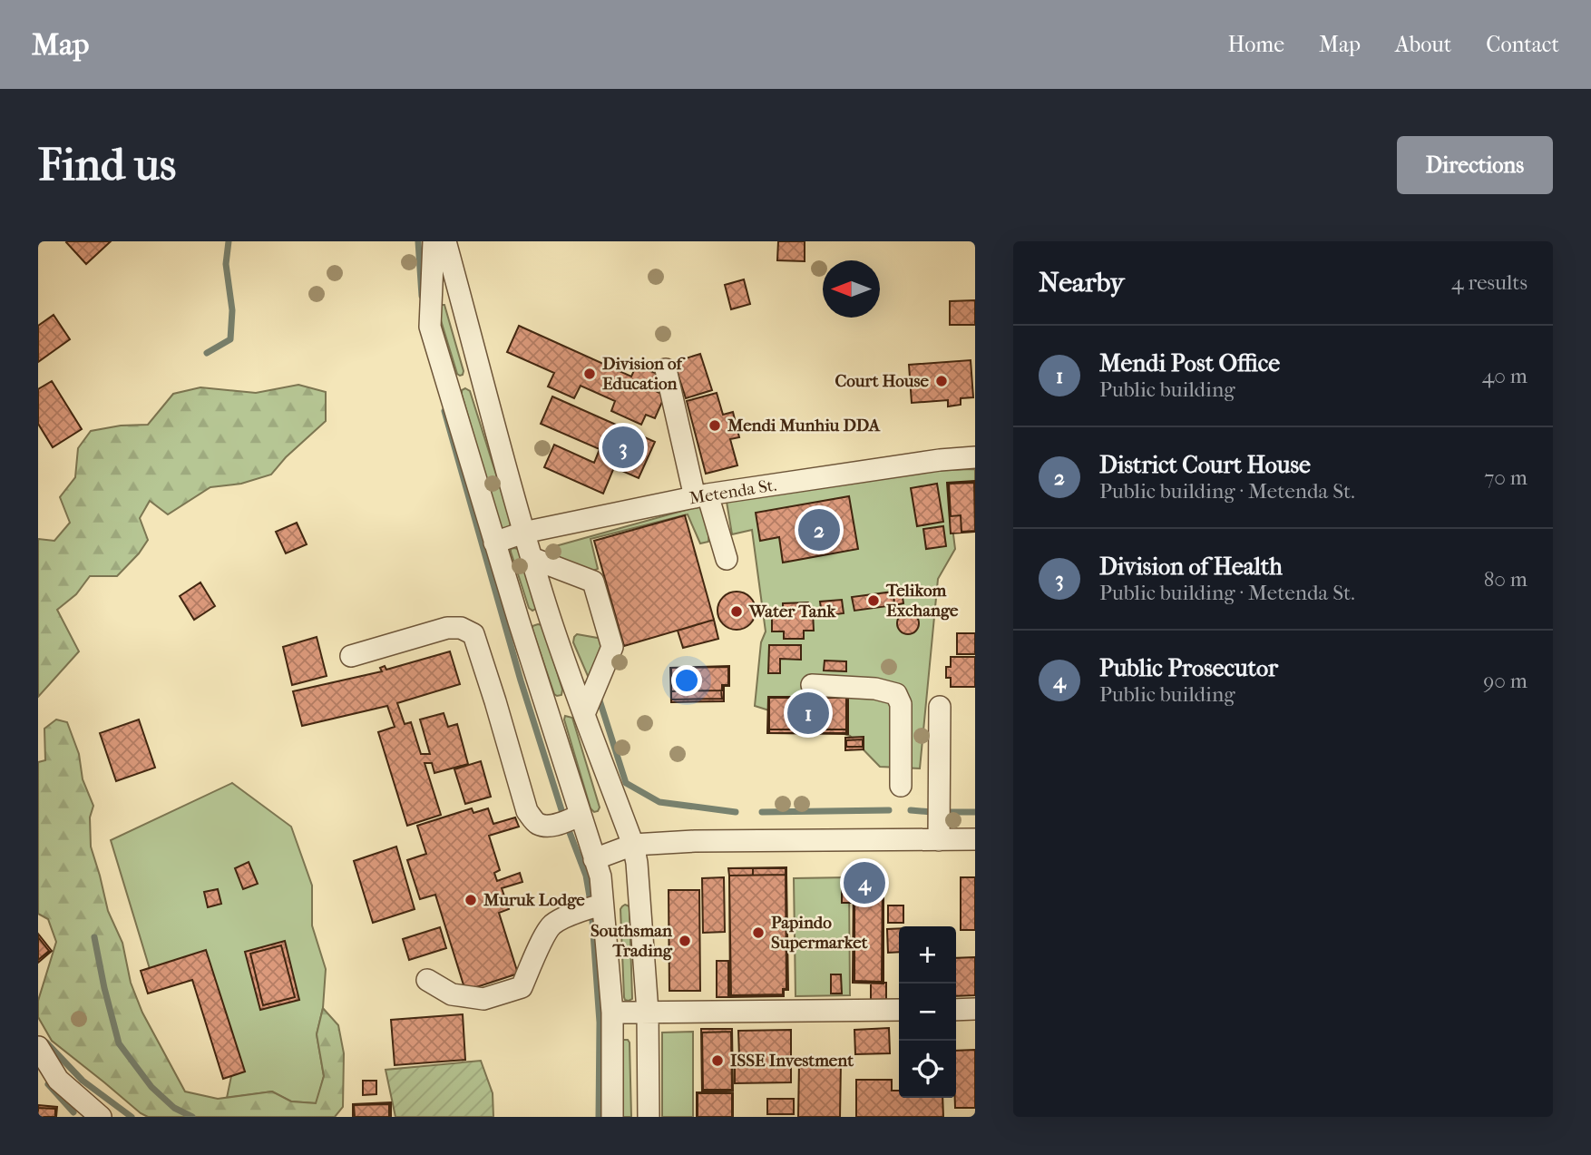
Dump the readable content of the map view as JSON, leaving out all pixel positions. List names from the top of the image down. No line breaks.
{"streets":{"street":["Metenda St."]},"places":["Division of Education","Court House","Mendi Munhiu DDA","Telikom Exchange","Water Tank","Muruk Lodge","Papindo Supermarket","Southsman Trading","ISSE Investment"],"north":"left","page":{"header":"Map","nav":["Home","Map","About","Contact"],"buttons":"Directions","title":"Find us","heading":["Nearby","4 results"],"list":[{"mark":"1","name":"Mendi Post Office","note":"Public building","value":"40 m"},{"mark":"2","name":"District Court House","note":"Public building · Metenda St.","value":"70 m"},{"mark":"3","name":"Division of Health","note":"Public building · Metenda St.","value":"80 m"},{"mark":"4","name":"Public Prosecutor","note":"Public building","value":"90 m"}],"pins":["3","2","1","4"],"map_buttons":["+","−"]}}
